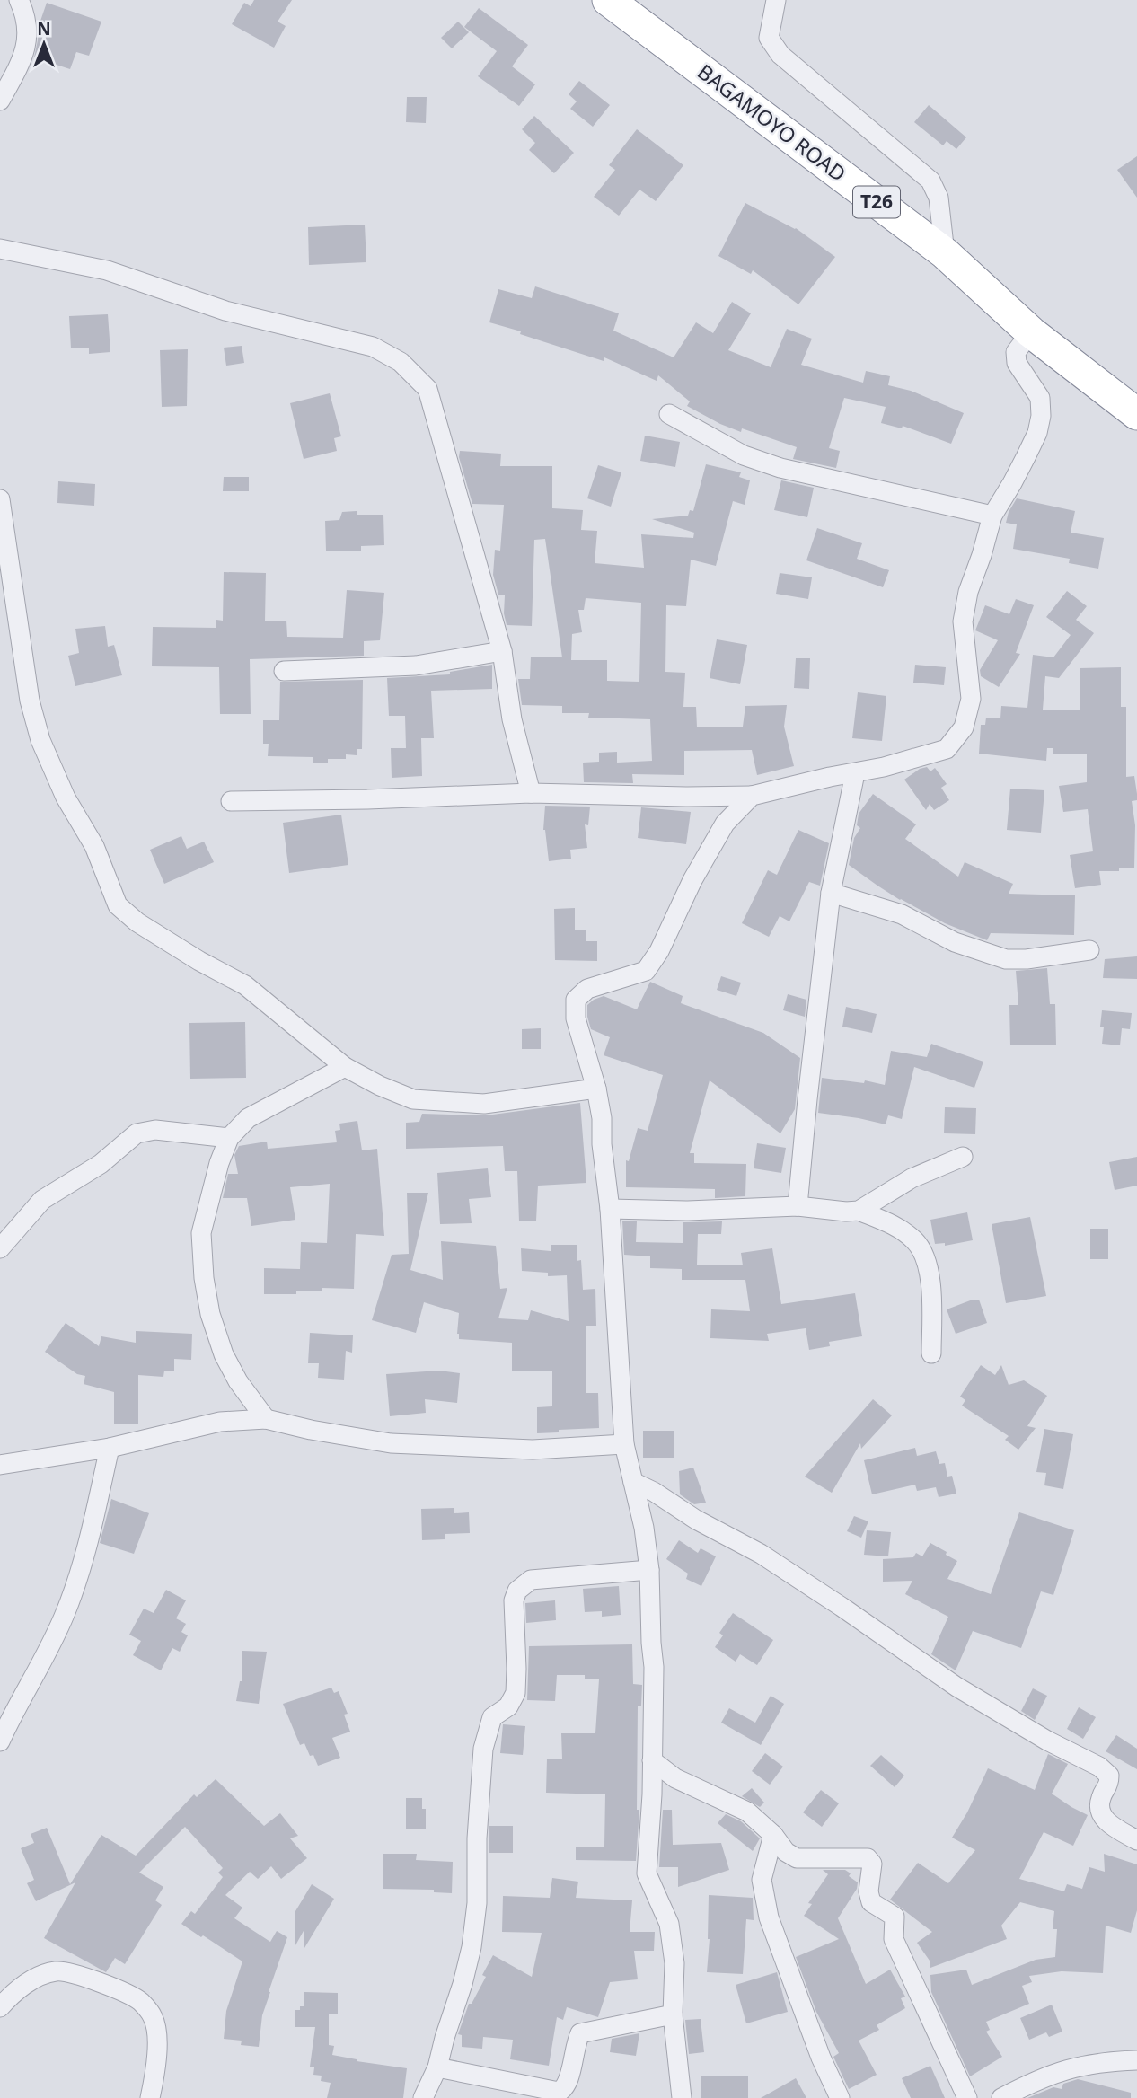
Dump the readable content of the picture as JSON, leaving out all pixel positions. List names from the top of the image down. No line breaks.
{"streets":{"highway":["BAGAMOYO ROAD","T26"]},"north":"top"}
